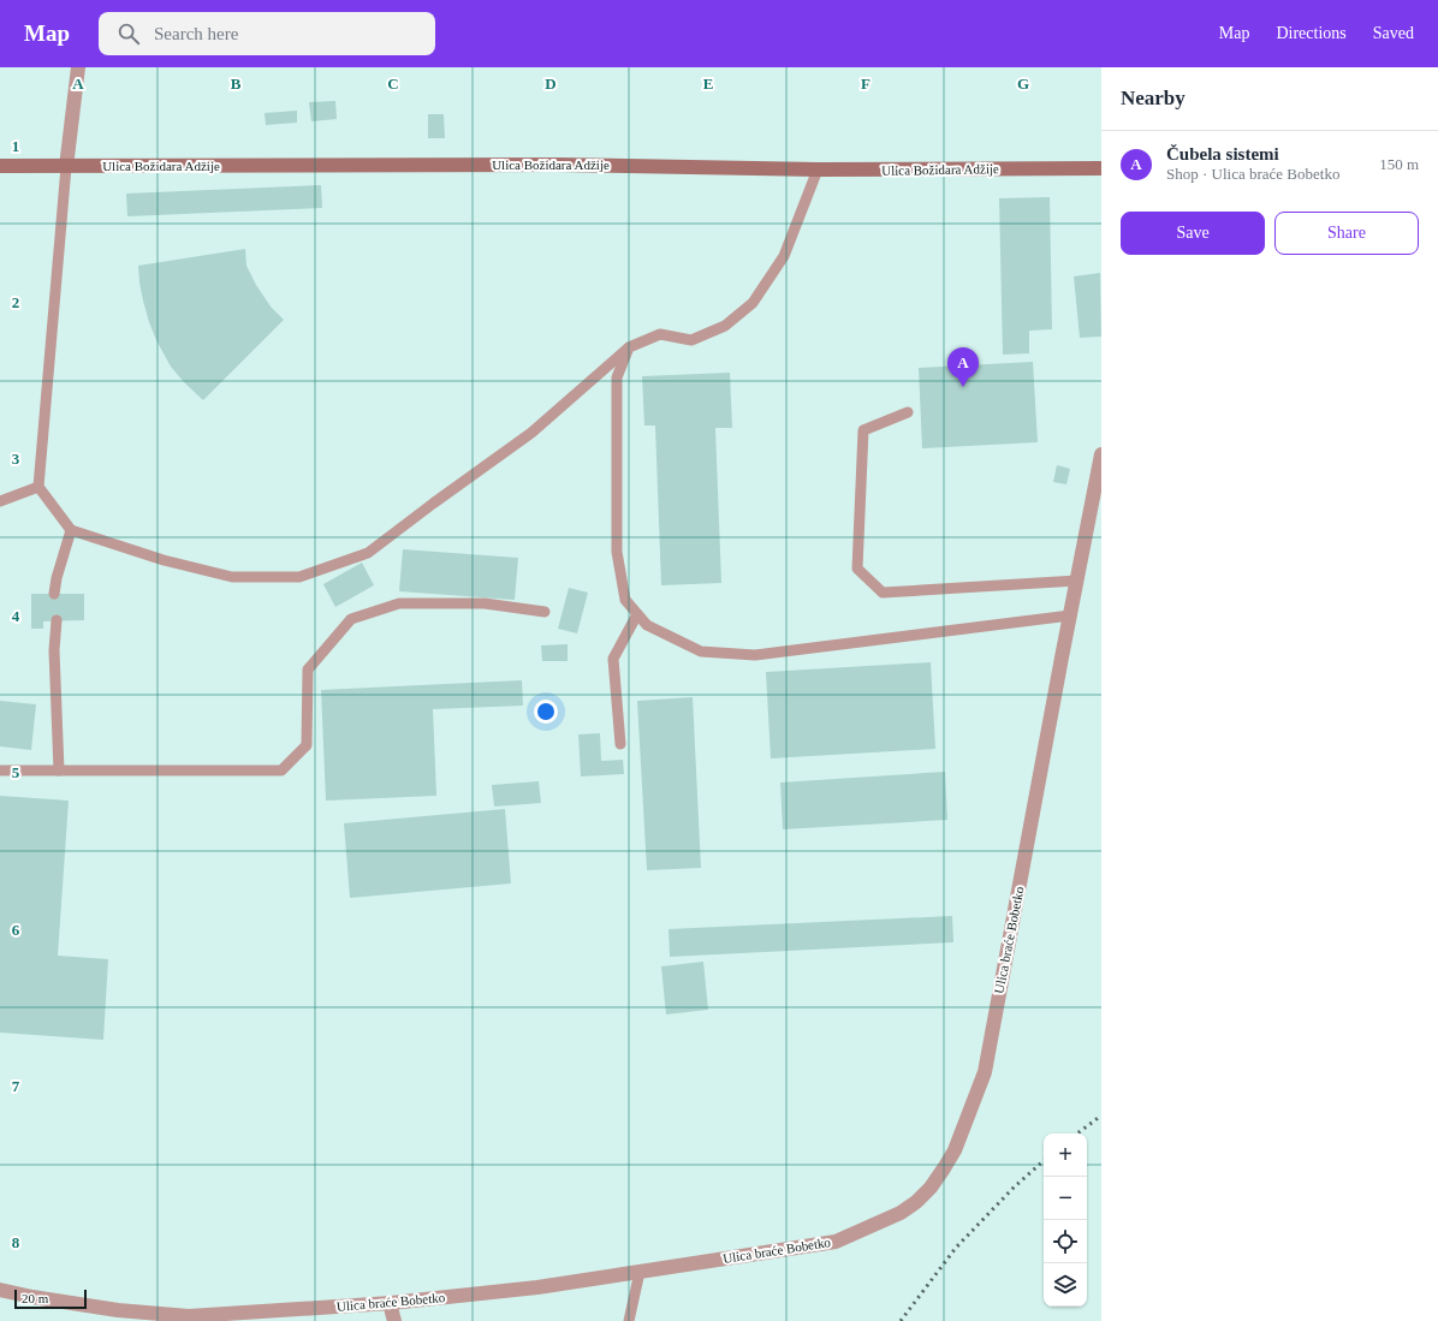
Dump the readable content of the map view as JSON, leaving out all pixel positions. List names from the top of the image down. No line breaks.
{"streets":{"main road":["Ulica Božidara Adžije"],"street":["Ulica braće Bobetko"]},"scale_bar":"20 m","page":{"header":"Map","search":"Search here","nav":["Map","Directions","Saved"],"heading":"Nearby","list":[{"mark":"A","name":"Čubela sistemi","note":"Shop · Ulica braće Bobetko","value":"150 m"}],"buttons":["Save","Share"],"pins":"A","map_buttons":["+","−"],"scale":"20 m"},"grid":{"columns":["A","B","C","D","E","F","G"],"rows":["1","2","3","4","5","6","7","8"]}}
